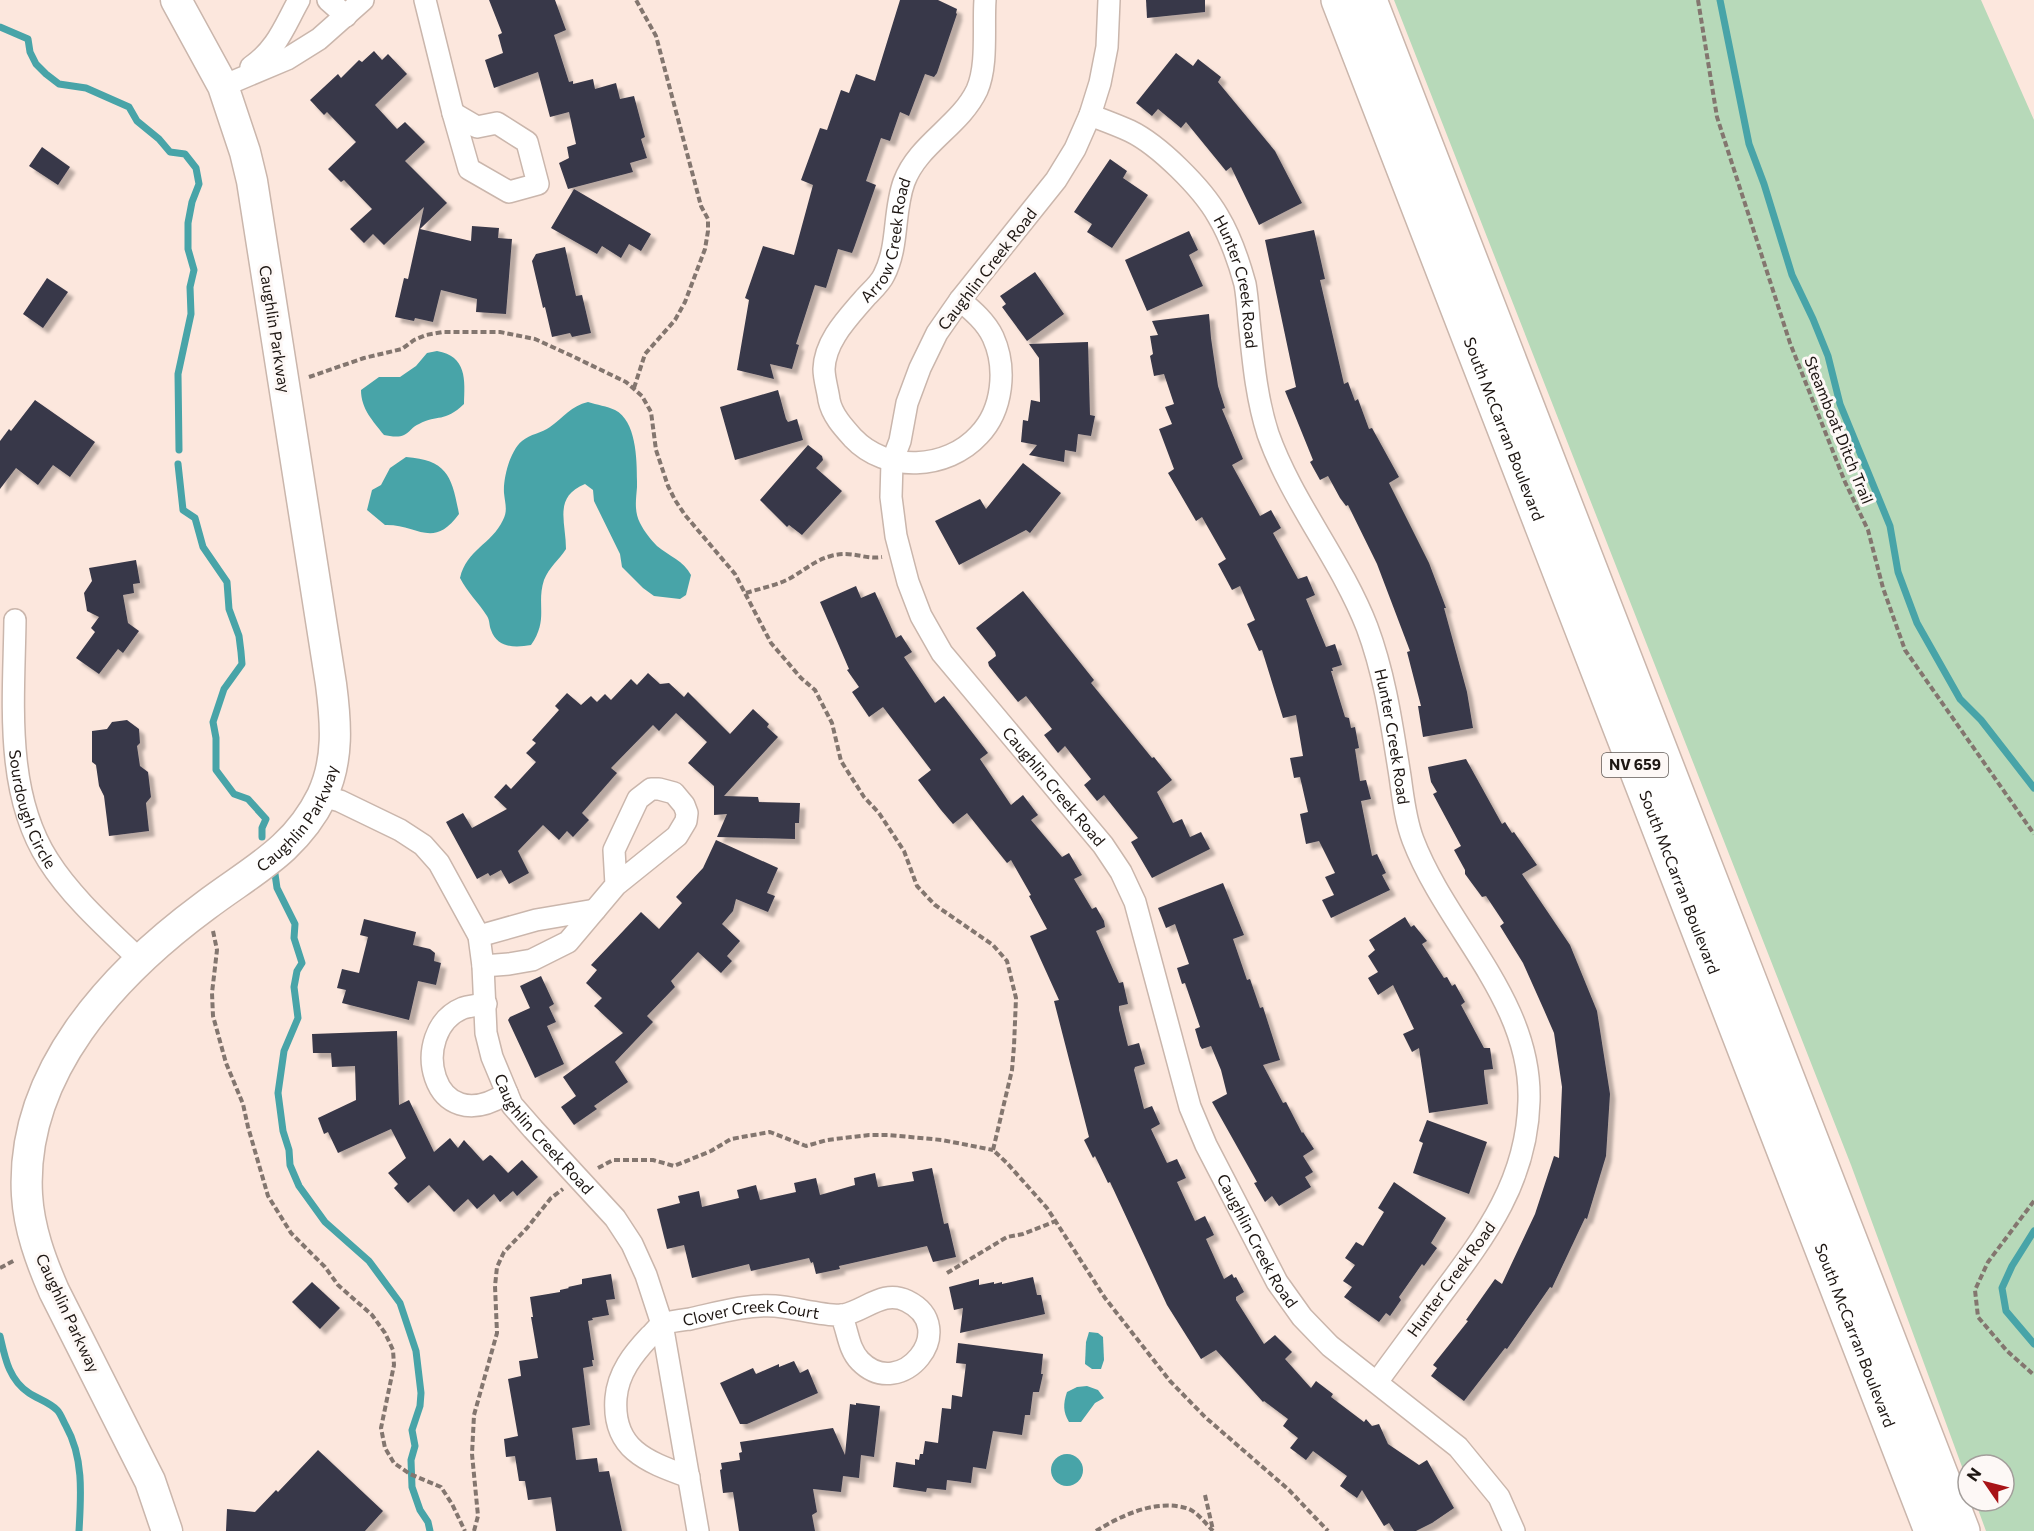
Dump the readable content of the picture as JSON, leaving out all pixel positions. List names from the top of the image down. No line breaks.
{"streets":{"main road":["South McCarran Boulevard","NV 659"],"street":["Arrow Creek Road","Caughlin Creek Road","Hunter Creek Road","Caughlin Parkway","Sourdough Circle","Clover Creek Court"],"path":["Steamboat Ditch Trail"]},"crossings":[["Arrow Creek Road","Caughlin Creek Road"],["Caughlin Creek Road","Hunter Creek Road"],["Caughlin Creek Road","Caughlin Parkway"],["Caughlin Creek Road","Clover Creek Court"],["Caughlin Parkway","Sourdough Circle"]],"north":"top left"}
